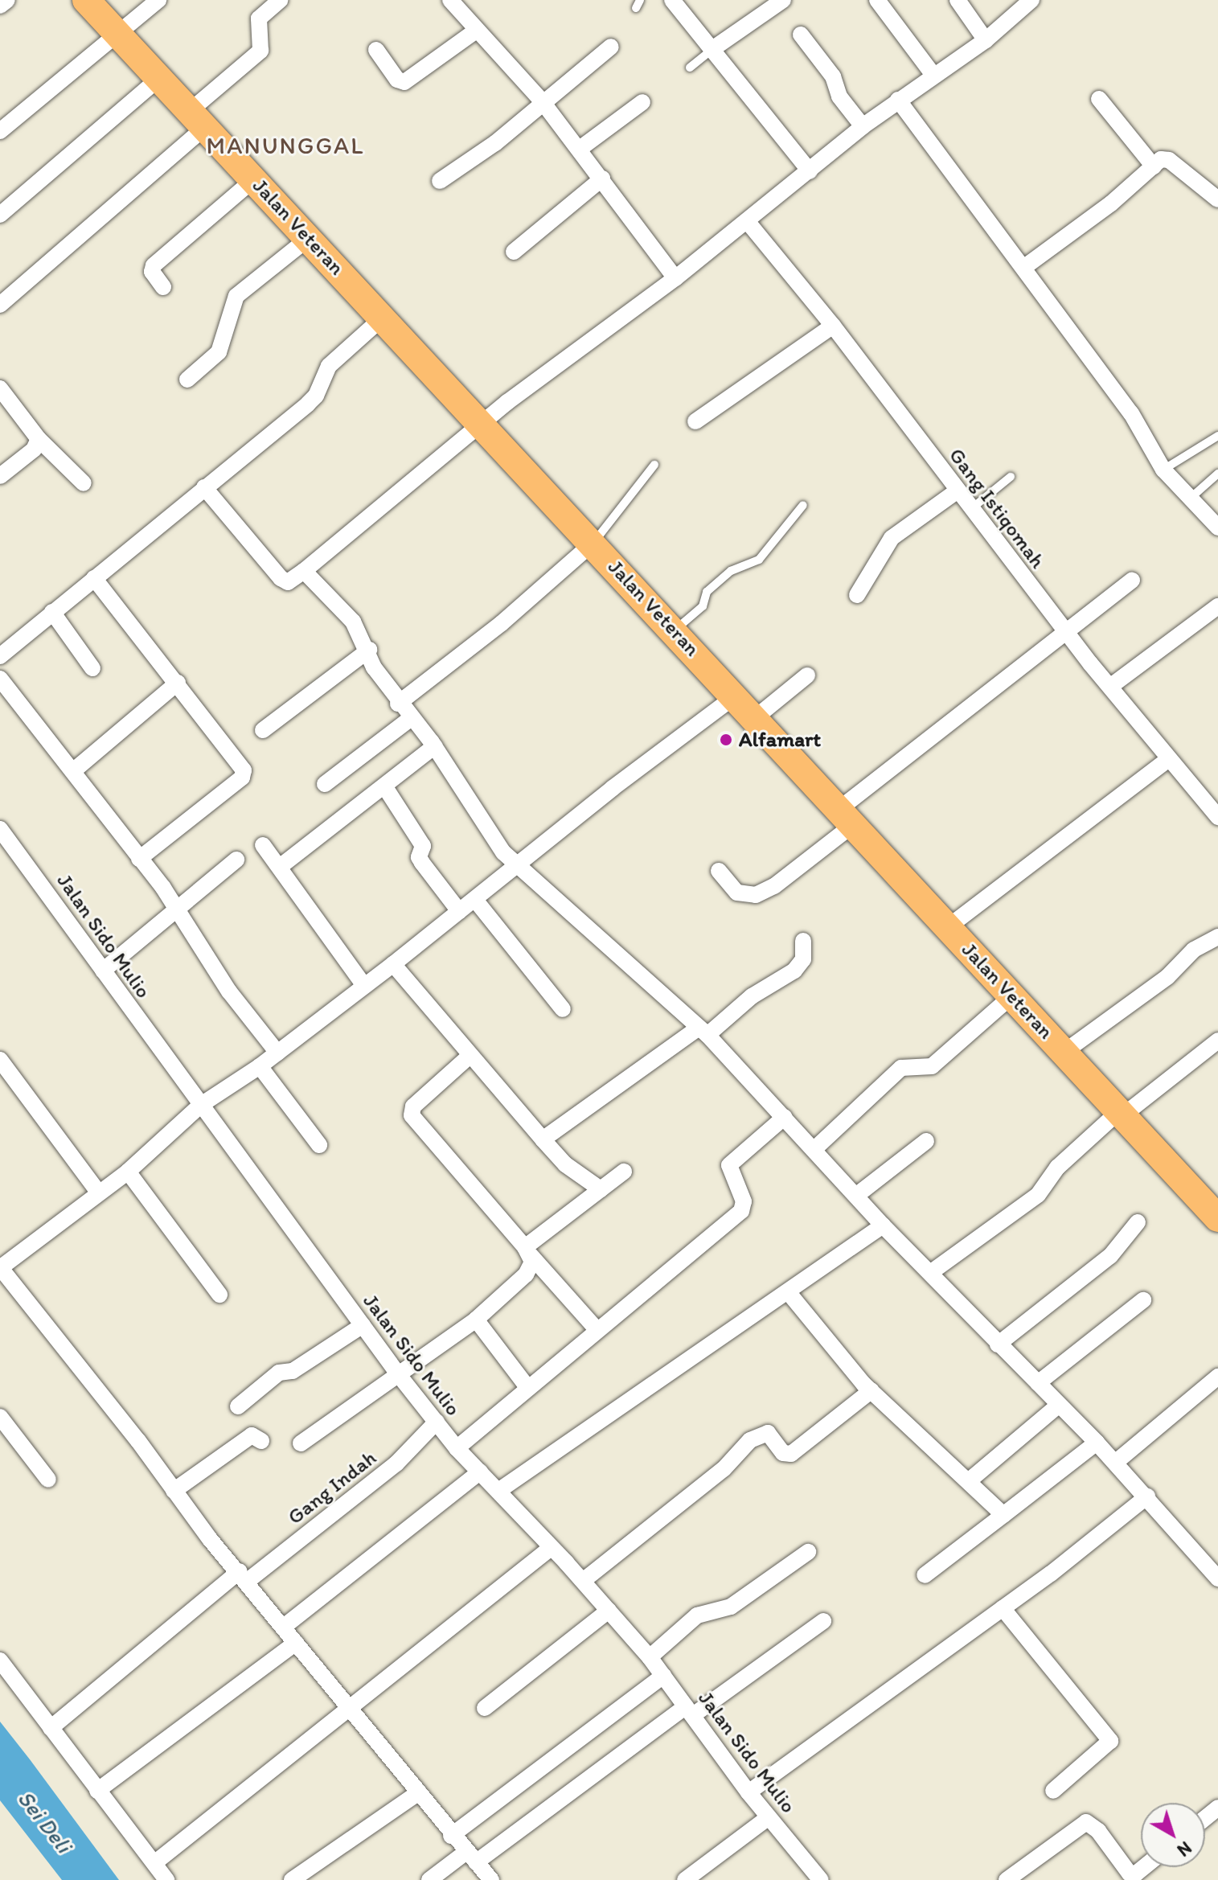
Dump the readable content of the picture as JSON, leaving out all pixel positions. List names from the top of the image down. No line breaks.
{"streets":{"main road":["Jalan Veteran"],"street":["Gang Istiqomah","Jalan Sido Mulio","Gang Indah"]},"crossings":[["Jalan Sido Mulio","Gang Indah"]],"districts":["MANUNGGAL"],"water":["Sei Deli"],"places":["Alfamart"],"north":"bottom right"}
